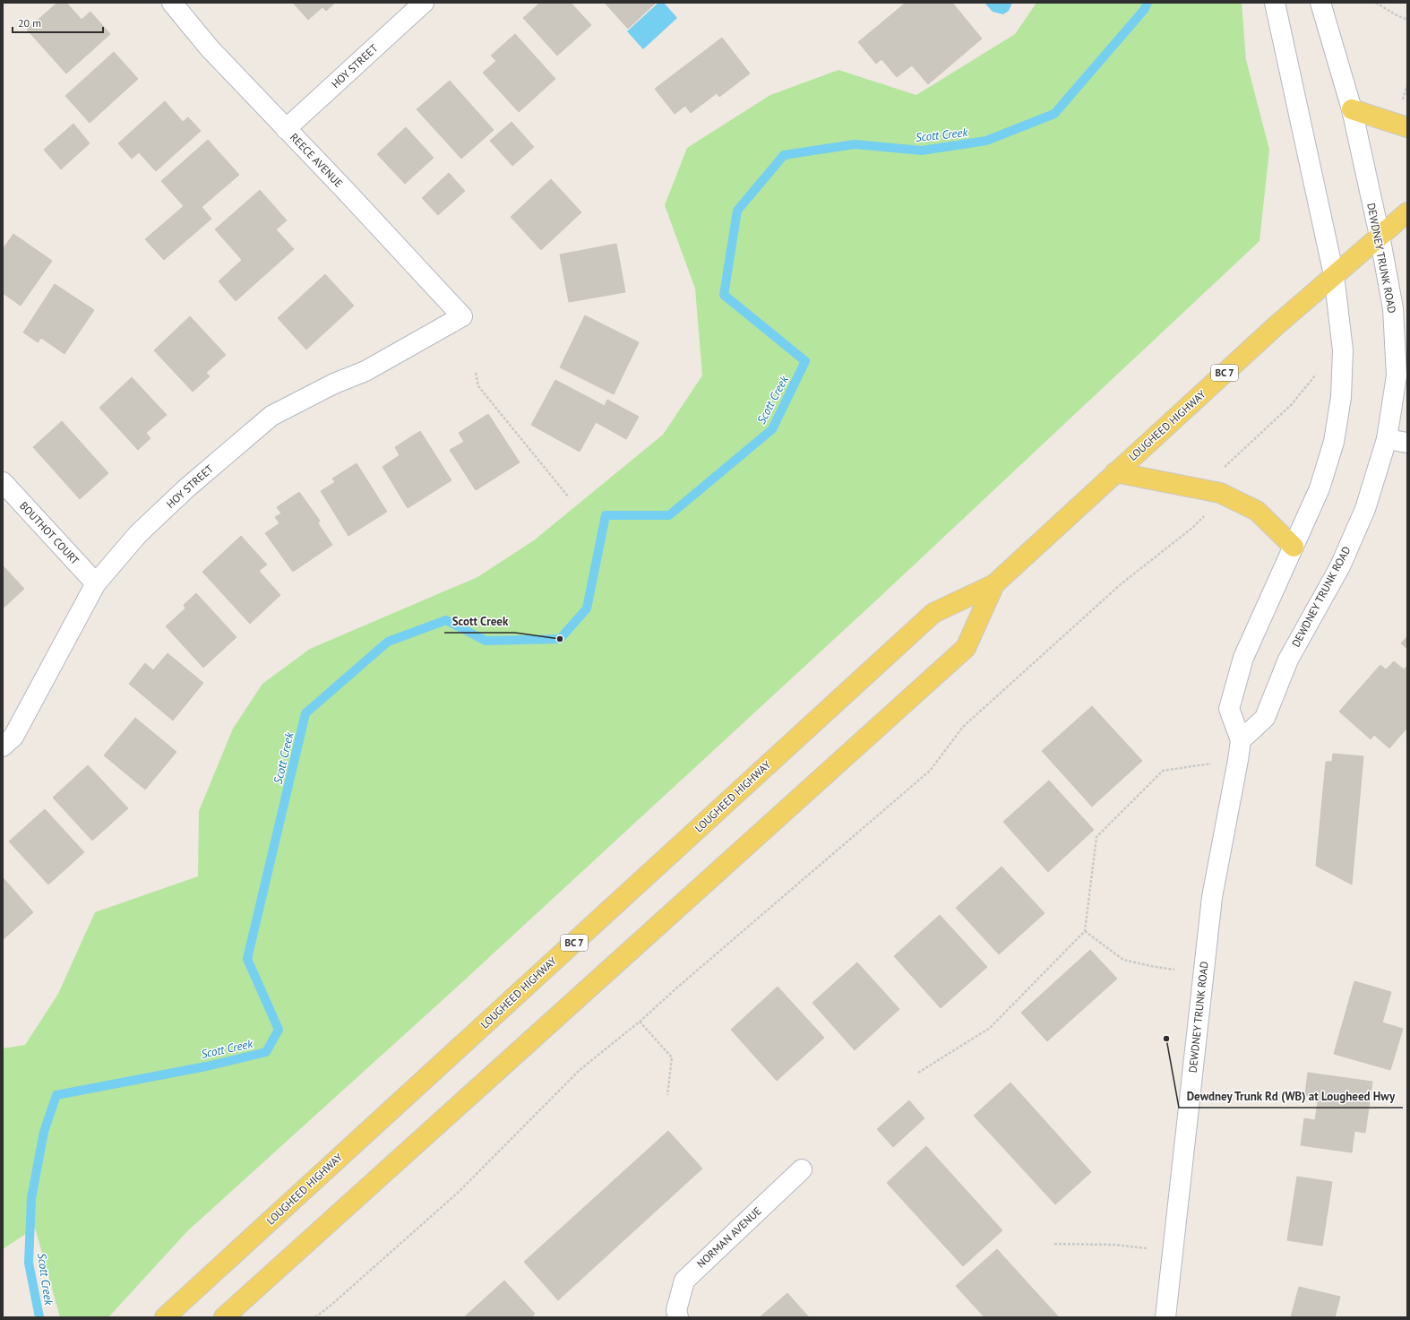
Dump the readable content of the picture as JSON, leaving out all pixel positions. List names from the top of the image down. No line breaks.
{"streets":{"main road":["HOY STREET","REECE AVENUE","DEWDNEY TRUNK ROAD","BC 7","LOUGHEED HIGHWAY","BOUTHOT COURT","NORMAN AVENUE"]},"crossings":[["HOY STREET","REECE AVENUE"],["HOY STREET","BOUTHOT COURT"],["DEWDNEY TRUNK ROAD","LOUGHEED HIGHWAY"]],"water":["Scott Creek"],"places":["Scott Creek","Dewdney Trunk Rd (WB) at Lougheed Hwy"],"scale_bar":"20 m"}
